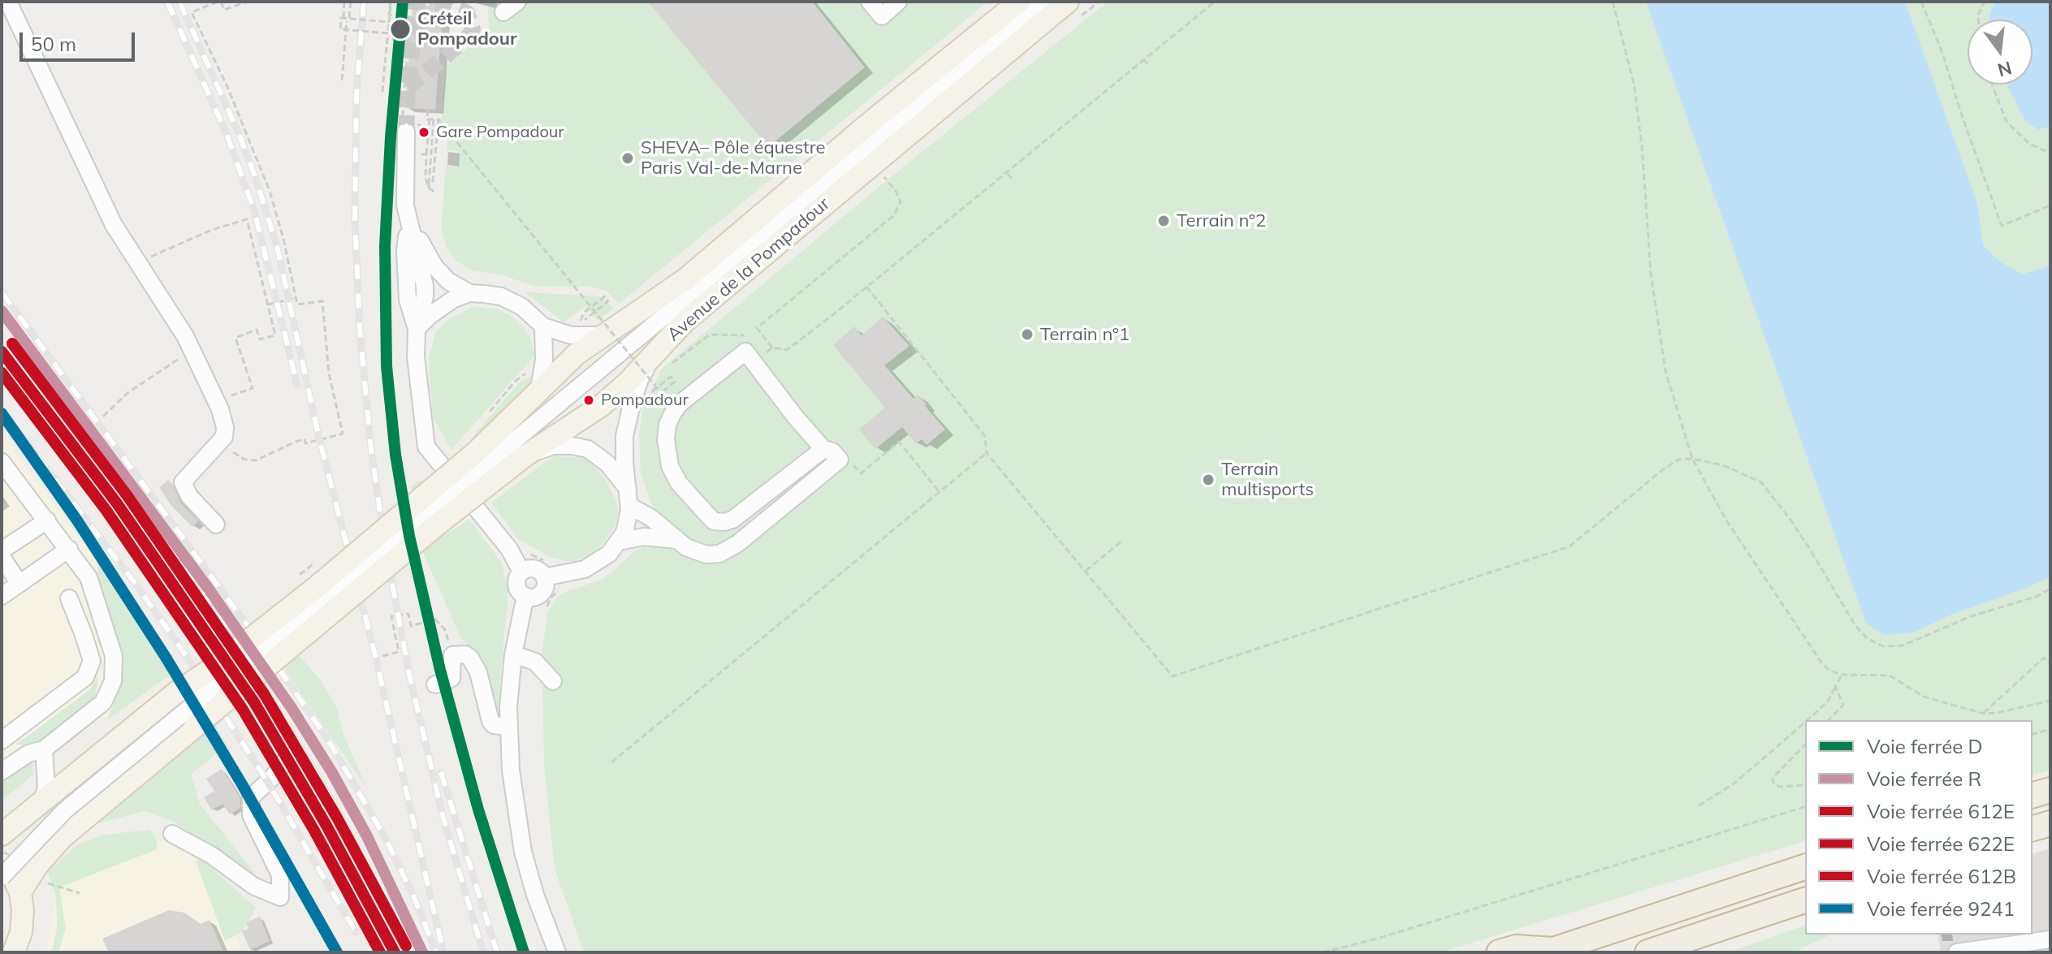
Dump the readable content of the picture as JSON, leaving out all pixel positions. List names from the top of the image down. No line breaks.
{"streets":{"main road":["Avenue de la Pompadour"]},"places":["Créteil Pompadour","Gare Pompadour","SHEVA– Pôle équestre Paris Val-de-Marne","Terrain n°2","Terrain n°1","Pompadour","Terrain multisports"],"lines":["rail line D","rail line R","rail line 612B","rail line 612E","rail line 622E","rail line 9241"],"legend":["Voie ferrée D","Voie ferrée R","Voie ferrée 612E","Voie ferrée 622E","Voie ferrée 612B","Voie ferrée 9241"],"scale_bar":"50 m","north":"bottom"}
